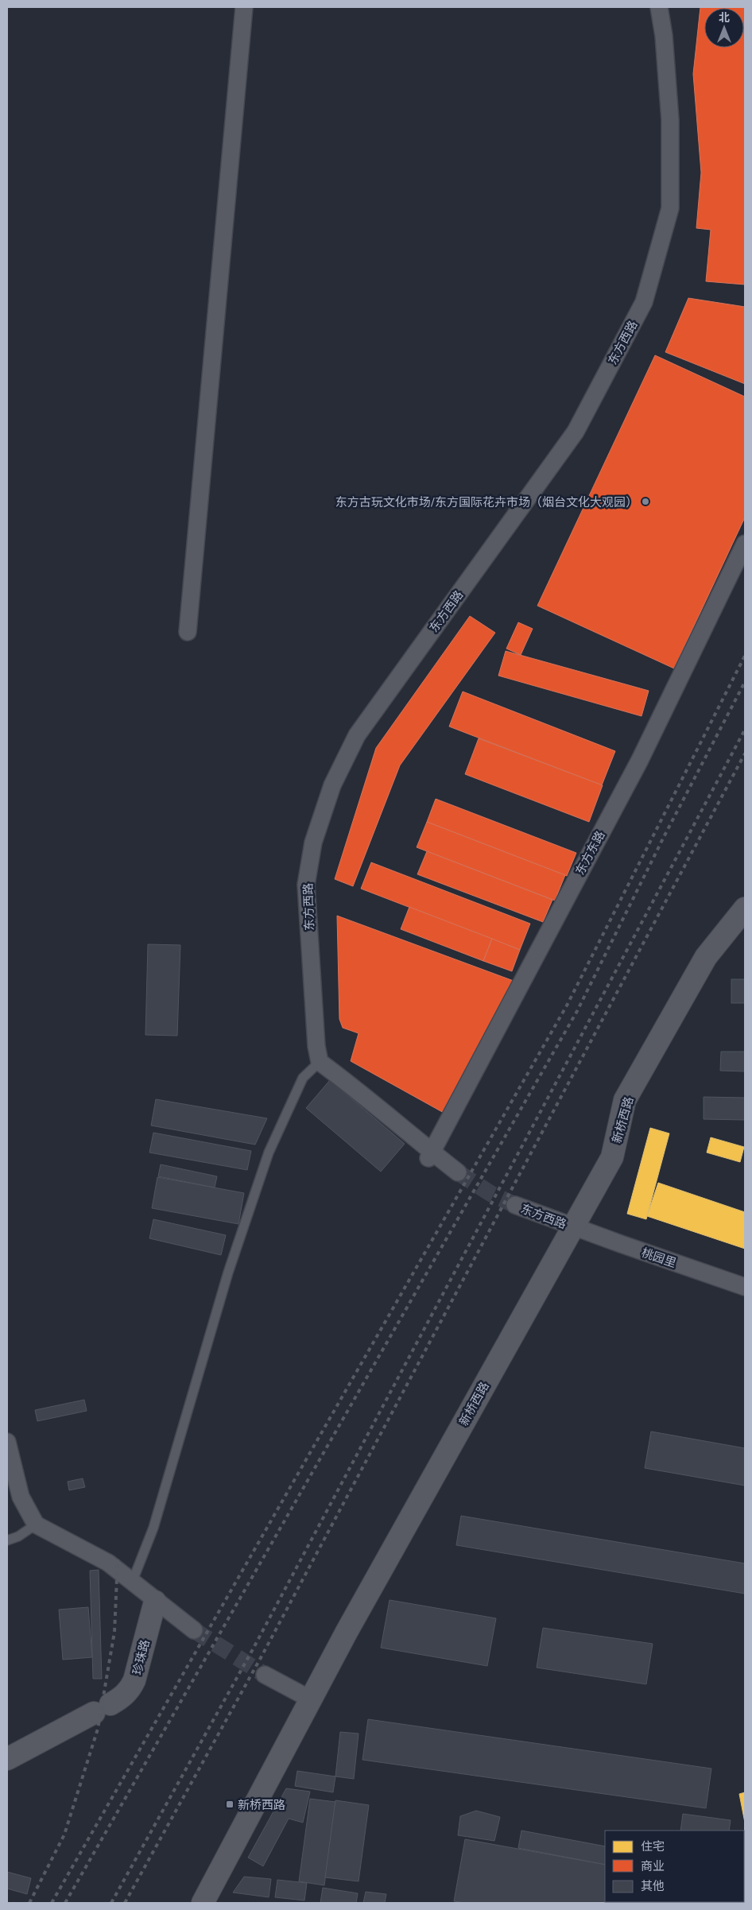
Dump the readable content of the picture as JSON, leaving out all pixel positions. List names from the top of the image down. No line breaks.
{"streets":{"street":["东方西路","东方东路","新桥西路","桃园里","珍珠路"]},"crossings":[["东方西路","新桥西路"],["东方西路","桃园里"],["新桥西路","桃园里"]],"places":{"other":["东方古玩文化市场/东方国际花卉市场（烟台文化大观园）"],"transit":["新桥西路"]},"legend":["住宅","商业","其他"],"north":"top"}
